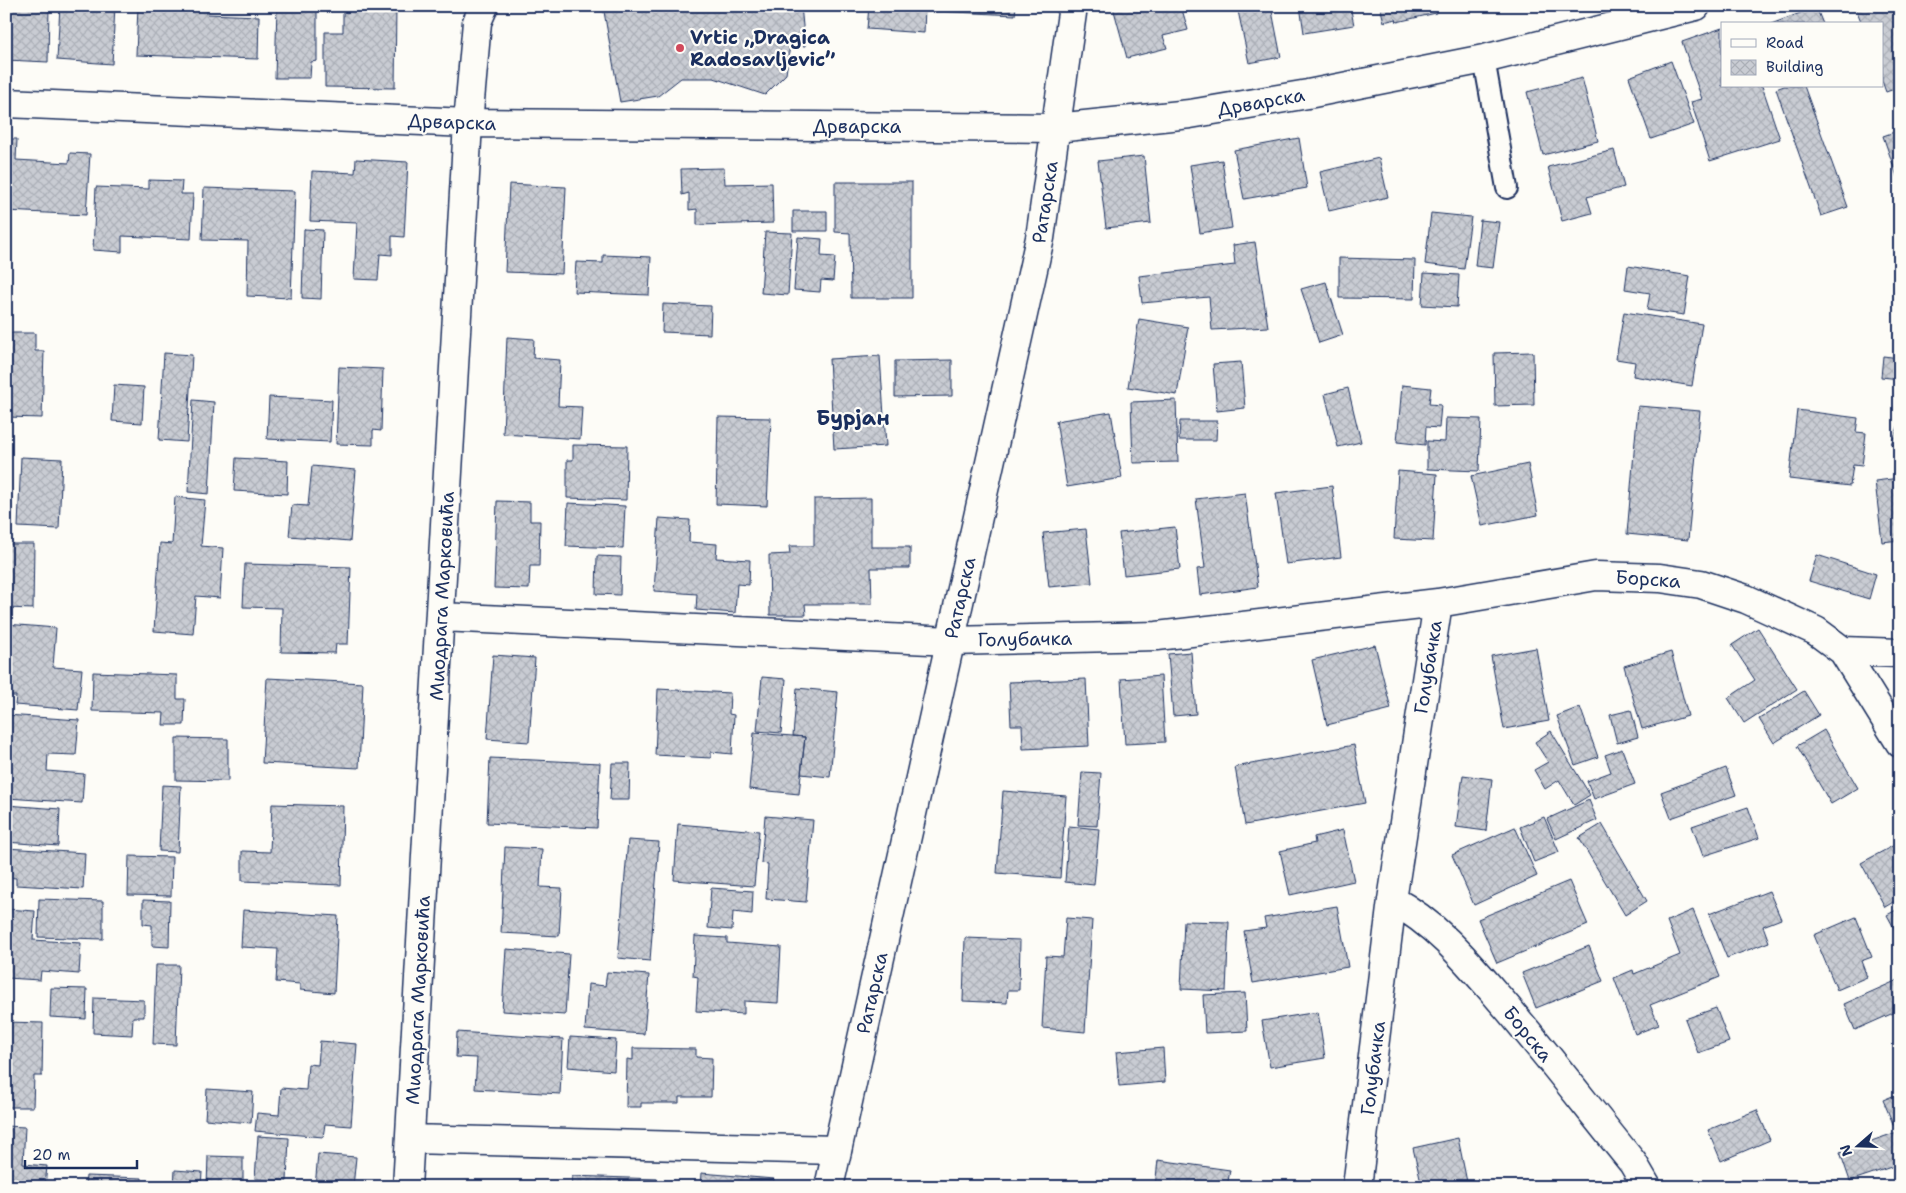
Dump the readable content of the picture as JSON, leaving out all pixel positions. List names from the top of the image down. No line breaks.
{"streets":{"street":["Дрварска","Ратарска","Борска","Миодрага Марковића","Голубачка"]},"crossings":[["Дрварска","Ратарска"],["Дрварска","Миодрага Марковића"],["Ратарска","Голубачка"],["Борска","Голубачка"],["Миодрага Марковића","Голубачка"]],"districts":["Бурјан"],"places":["Vrtic „Dragica Radosavljevic”"],"legend":["Road","Building"],"scale_bar":"20 m","north":"left"}
